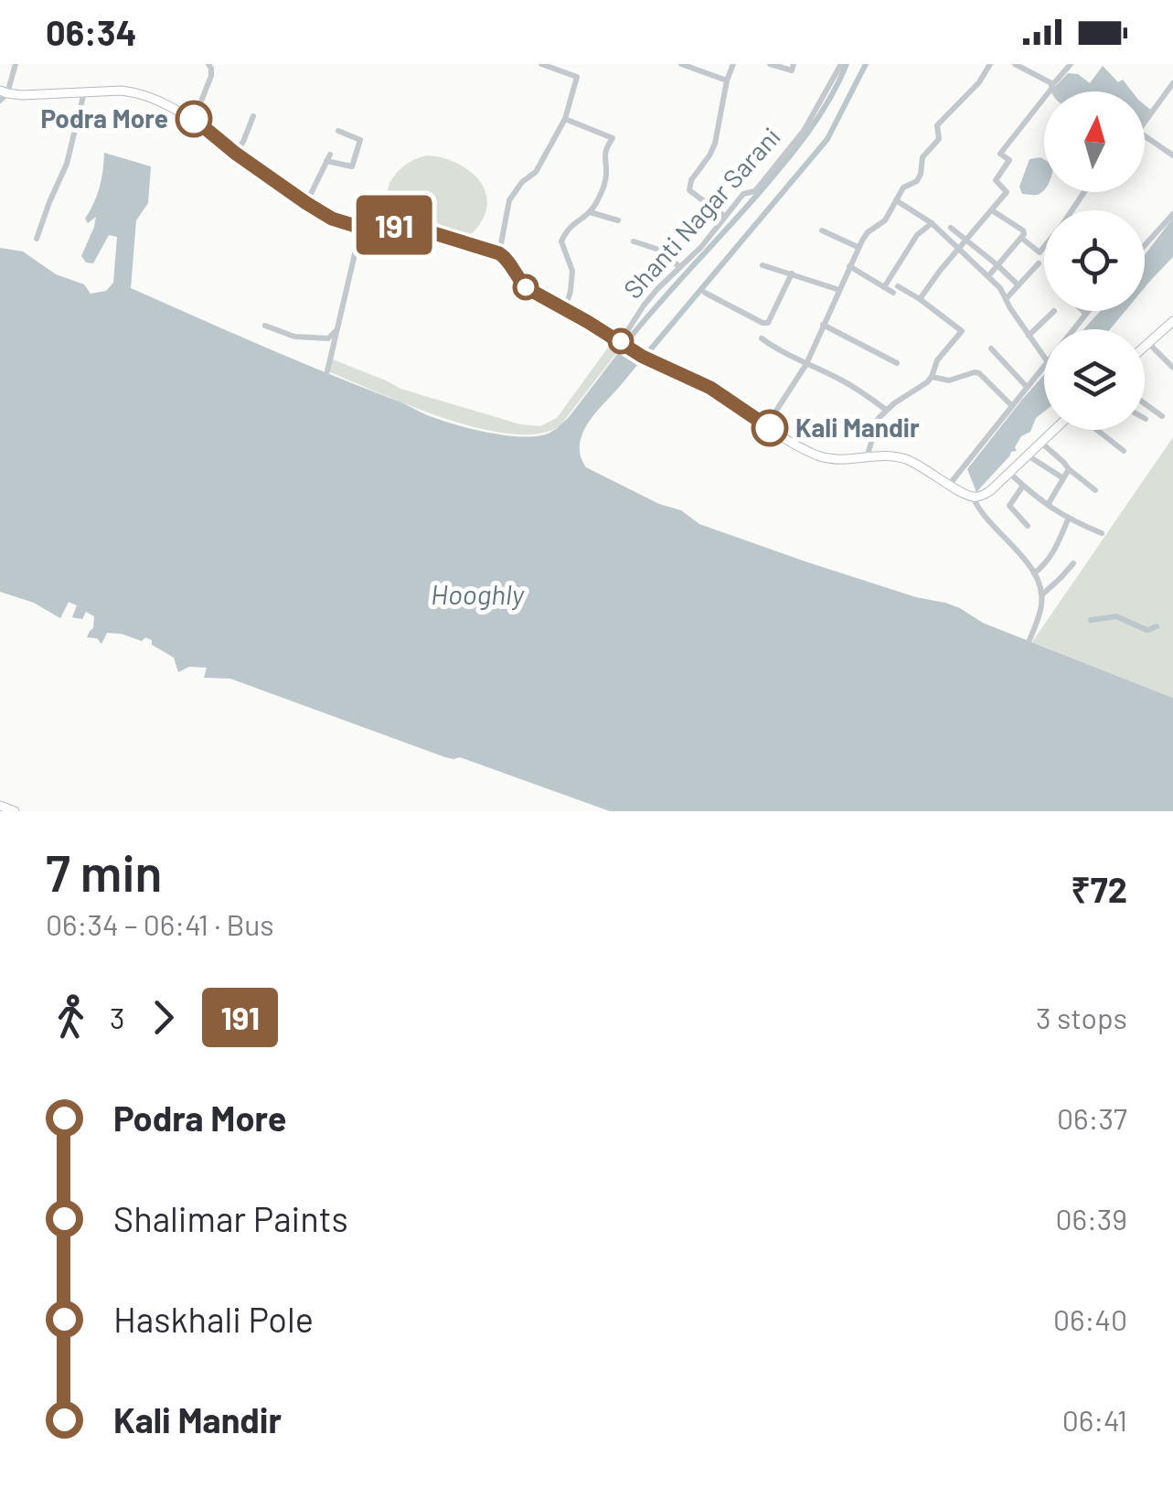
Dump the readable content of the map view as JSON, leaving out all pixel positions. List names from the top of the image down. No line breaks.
{"streets":{"street":["Shanti Nagar Sarani"]},"water":["Hooghly"],"places":["Podra More","Kali Mandir"],"lines":["bus line 191"],"north":"top","page":{"status":"06:34","on_map":"191","heading":["7 min","06:34 – 06:41 · Bus","₹72"],"legs":["3","191","3 stops"],"list":[{"name":"Podra More","value":"06:37"},{"name":"Shalimar Paints","value":"06:39"},{"name":"Haskhali Pole","value":"06:40"},{"name":"Kali Mandir","value":"06:41"}]}}
